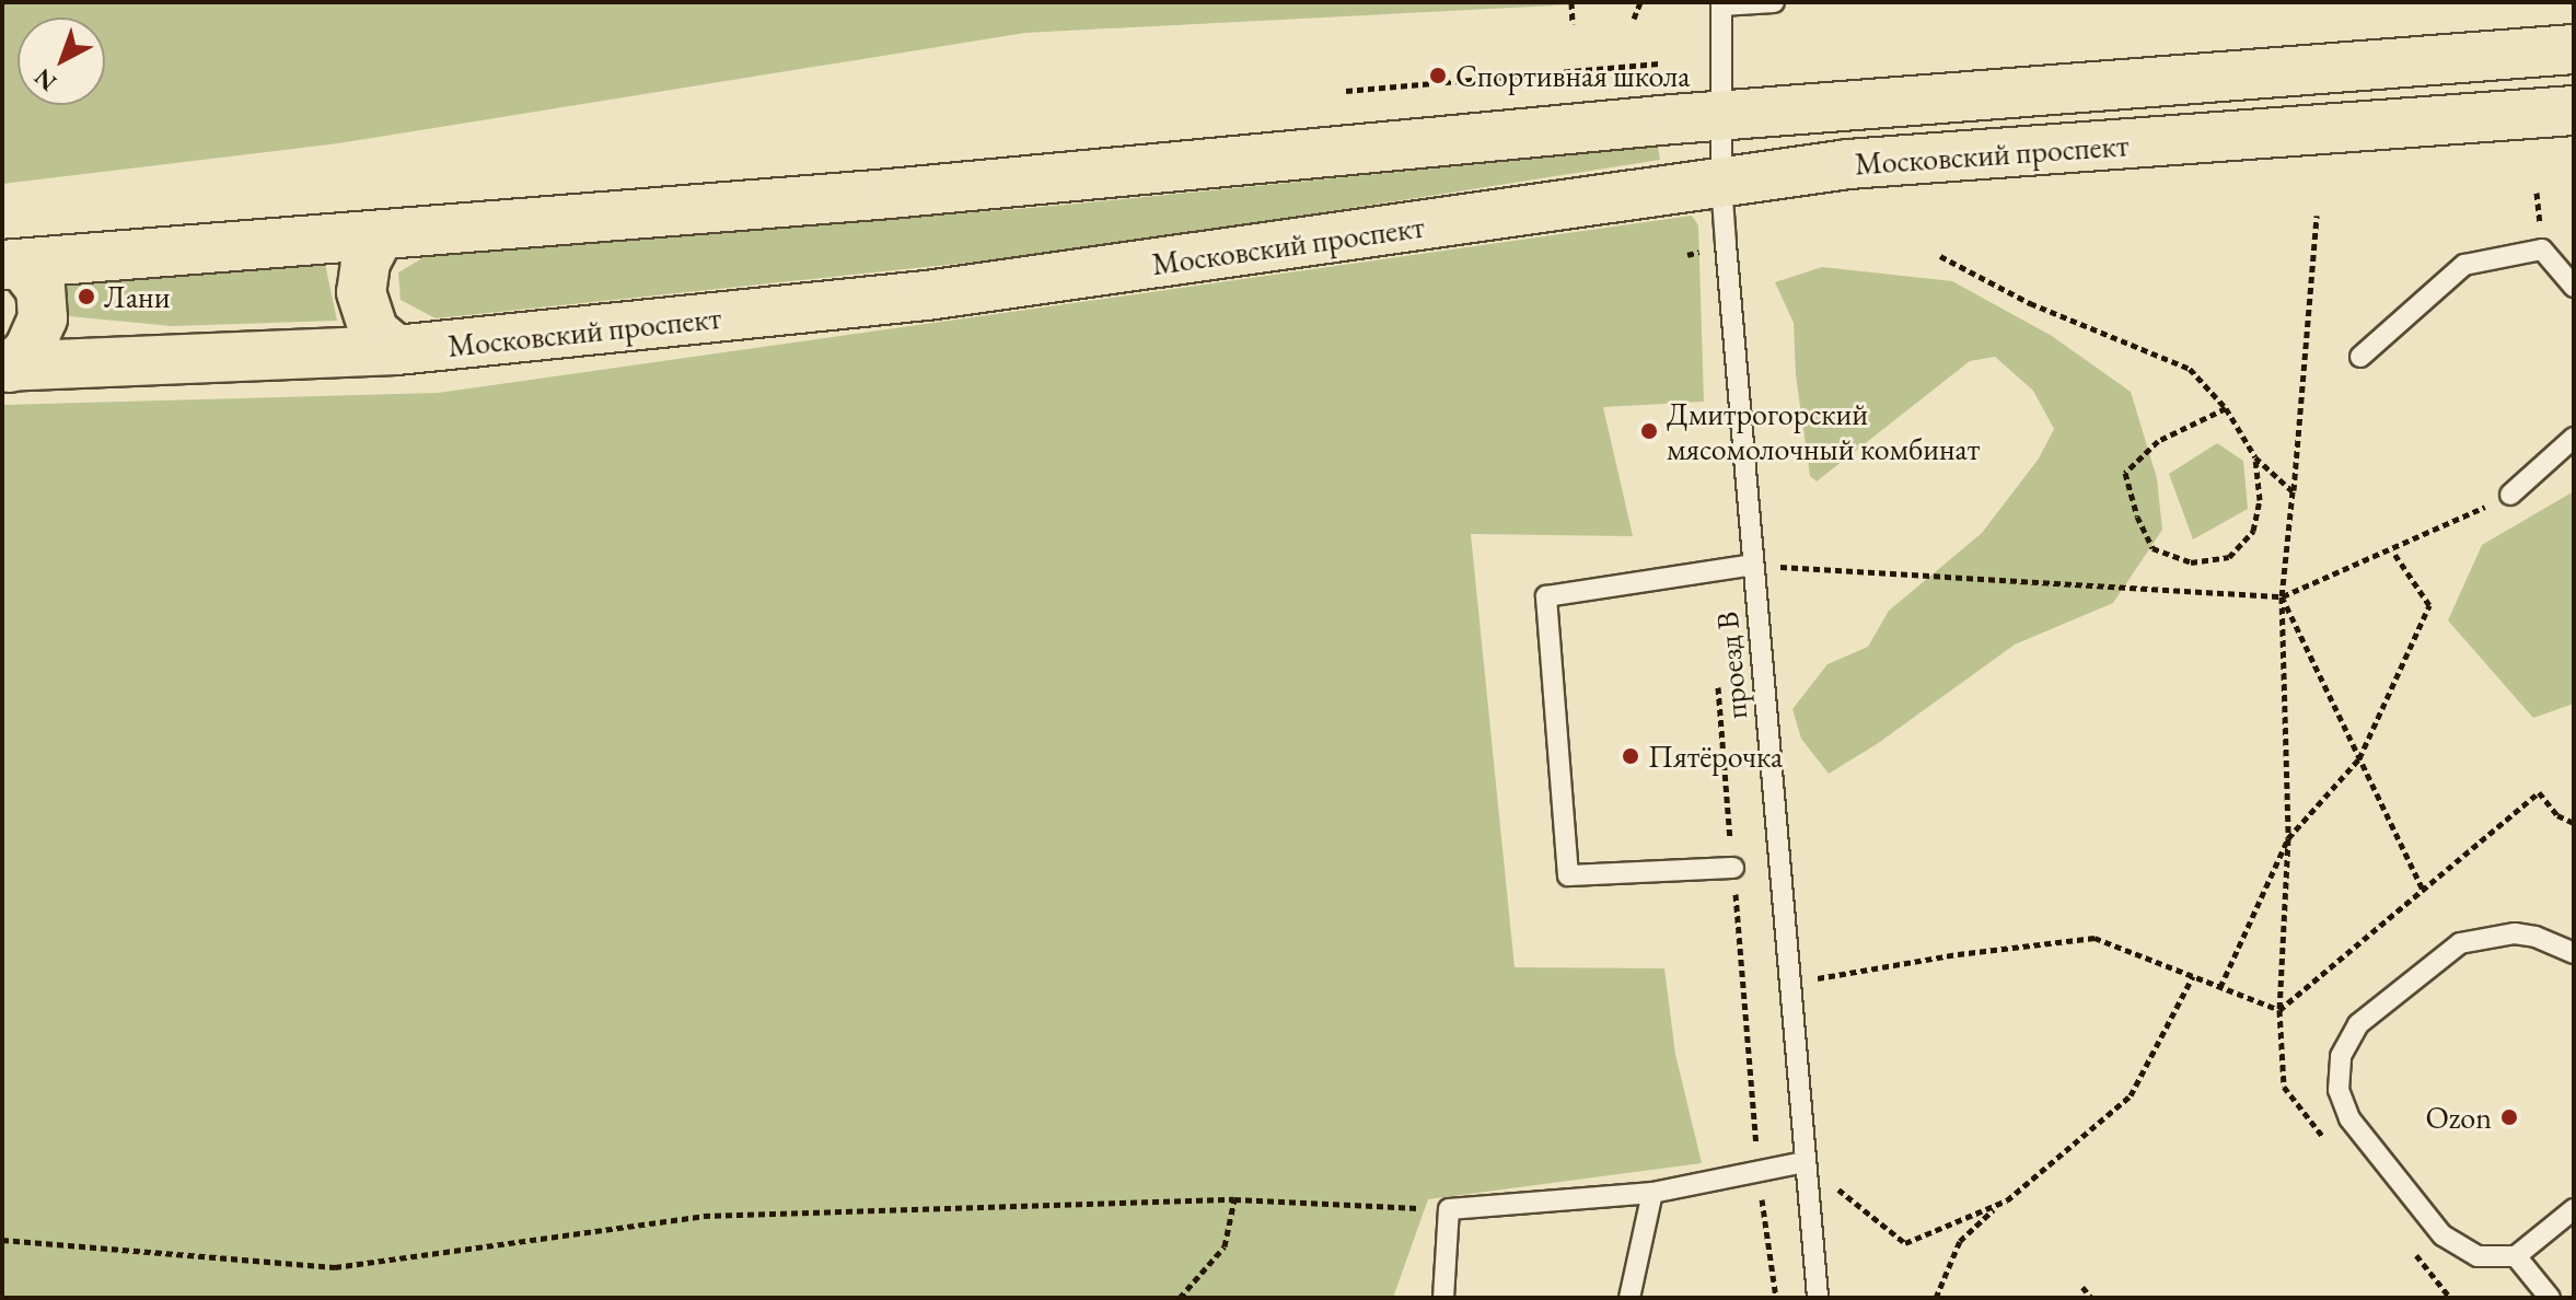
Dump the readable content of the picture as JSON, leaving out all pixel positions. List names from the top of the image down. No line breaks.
{"streets":{"main road":["Московский проспект"],"lane":["проезд B"]},"crossings":[["Московский проспект","проезд B"]],"places":["Спортивная школа","Лани","Дмитрогорский мясомолочный комбинат","Пятёрочка","Ozon"],"north":"bottom left"}
